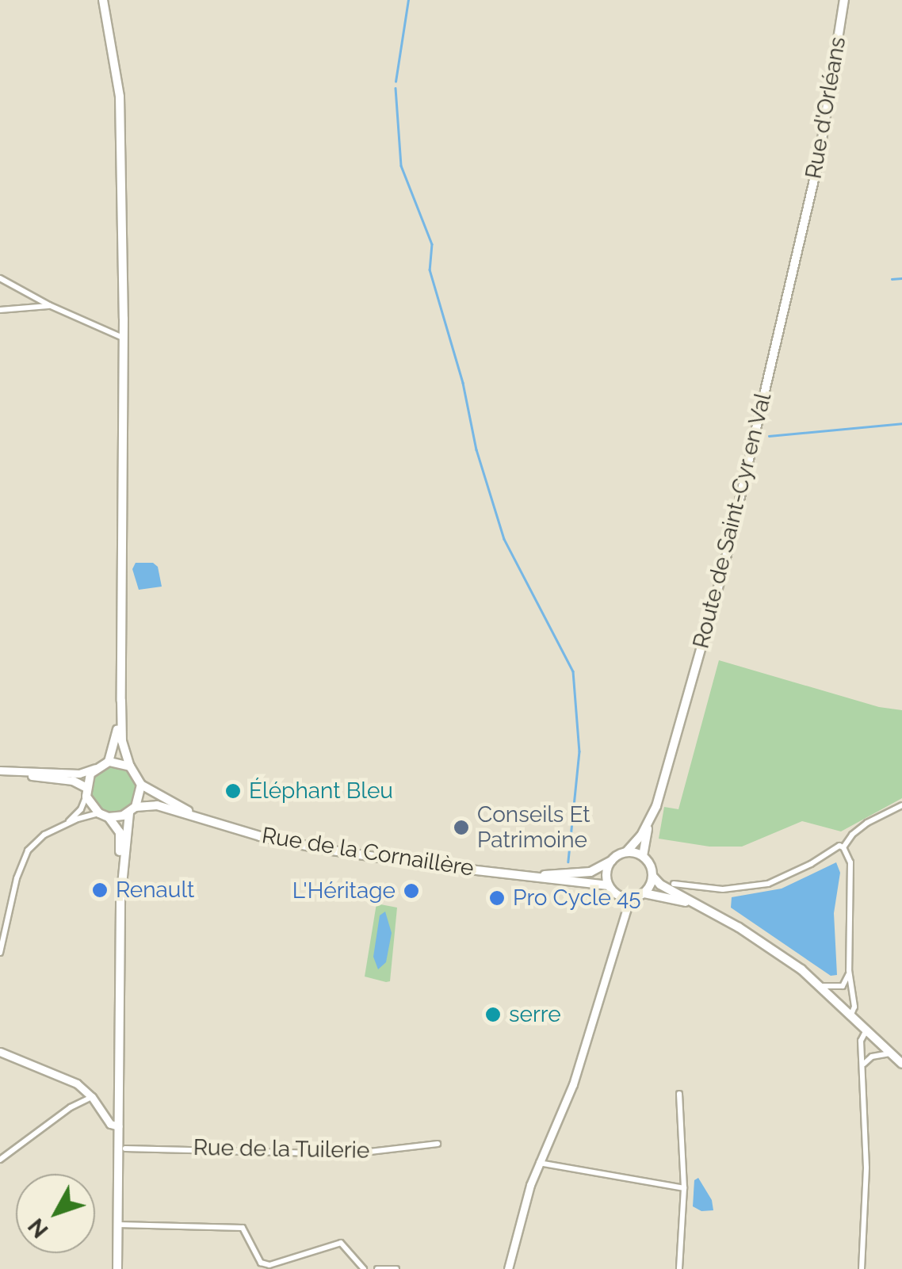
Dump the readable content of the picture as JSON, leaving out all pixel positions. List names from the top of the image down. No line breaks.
{"streets":{"main road":["Rue d'Orléans","Route de Saint-Cyr en Val","Rue de la Cornaillère"],"street":["Rue de la Tuilerie"]},"crossings":[["Rue d'Orléans","Route de Saint-Cyr en Val"],["Route de Saint-Cyr en Val","Rue de la Cornaillère"]],"places":["Éléphant Bleu","Conseils Et Patrimoine","Renault","L'Héritage","Pro Cycle 45","serre"],"north":"bottom left"}
